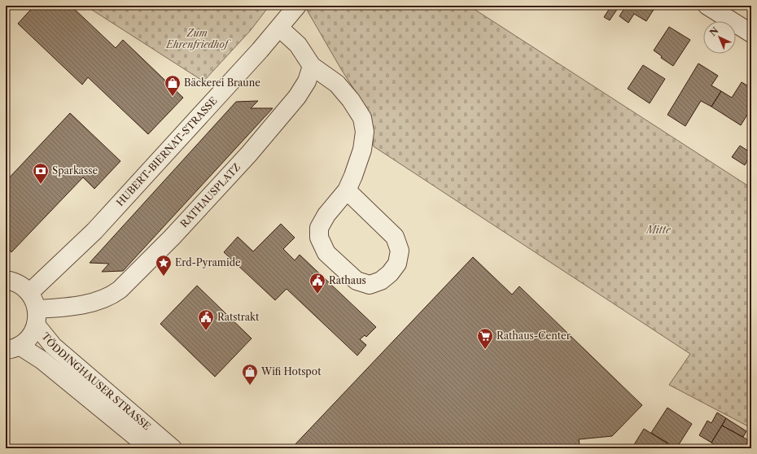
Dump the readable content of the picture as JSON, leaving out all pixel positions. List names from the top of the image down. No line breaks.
{"streets":{"street":["HUBERT-BIERNAT-STRASSE","RATHAUSPLATZ","TÖDDINGHAUSER STRASSE"]},"crossings":[["HUBERT-BIERNAT-STRASSE","TÖDDINGHAUSER STRASSE"],["RATHAUSPLATZ","TÖDDINGHAUSER STRASSE"]],"parks":["Zum Ehrenfriedhof","Mitte"],"places":{"shop":["Bäckerei Braune","Wifi Hotspot"],"bank":["Sparkasse"],"place":["Erd-Pyramide"],"public building":["Rathaus","Ratstrakt"],"supermarket":["Rathaus-Center"]},"north":"top left"}
